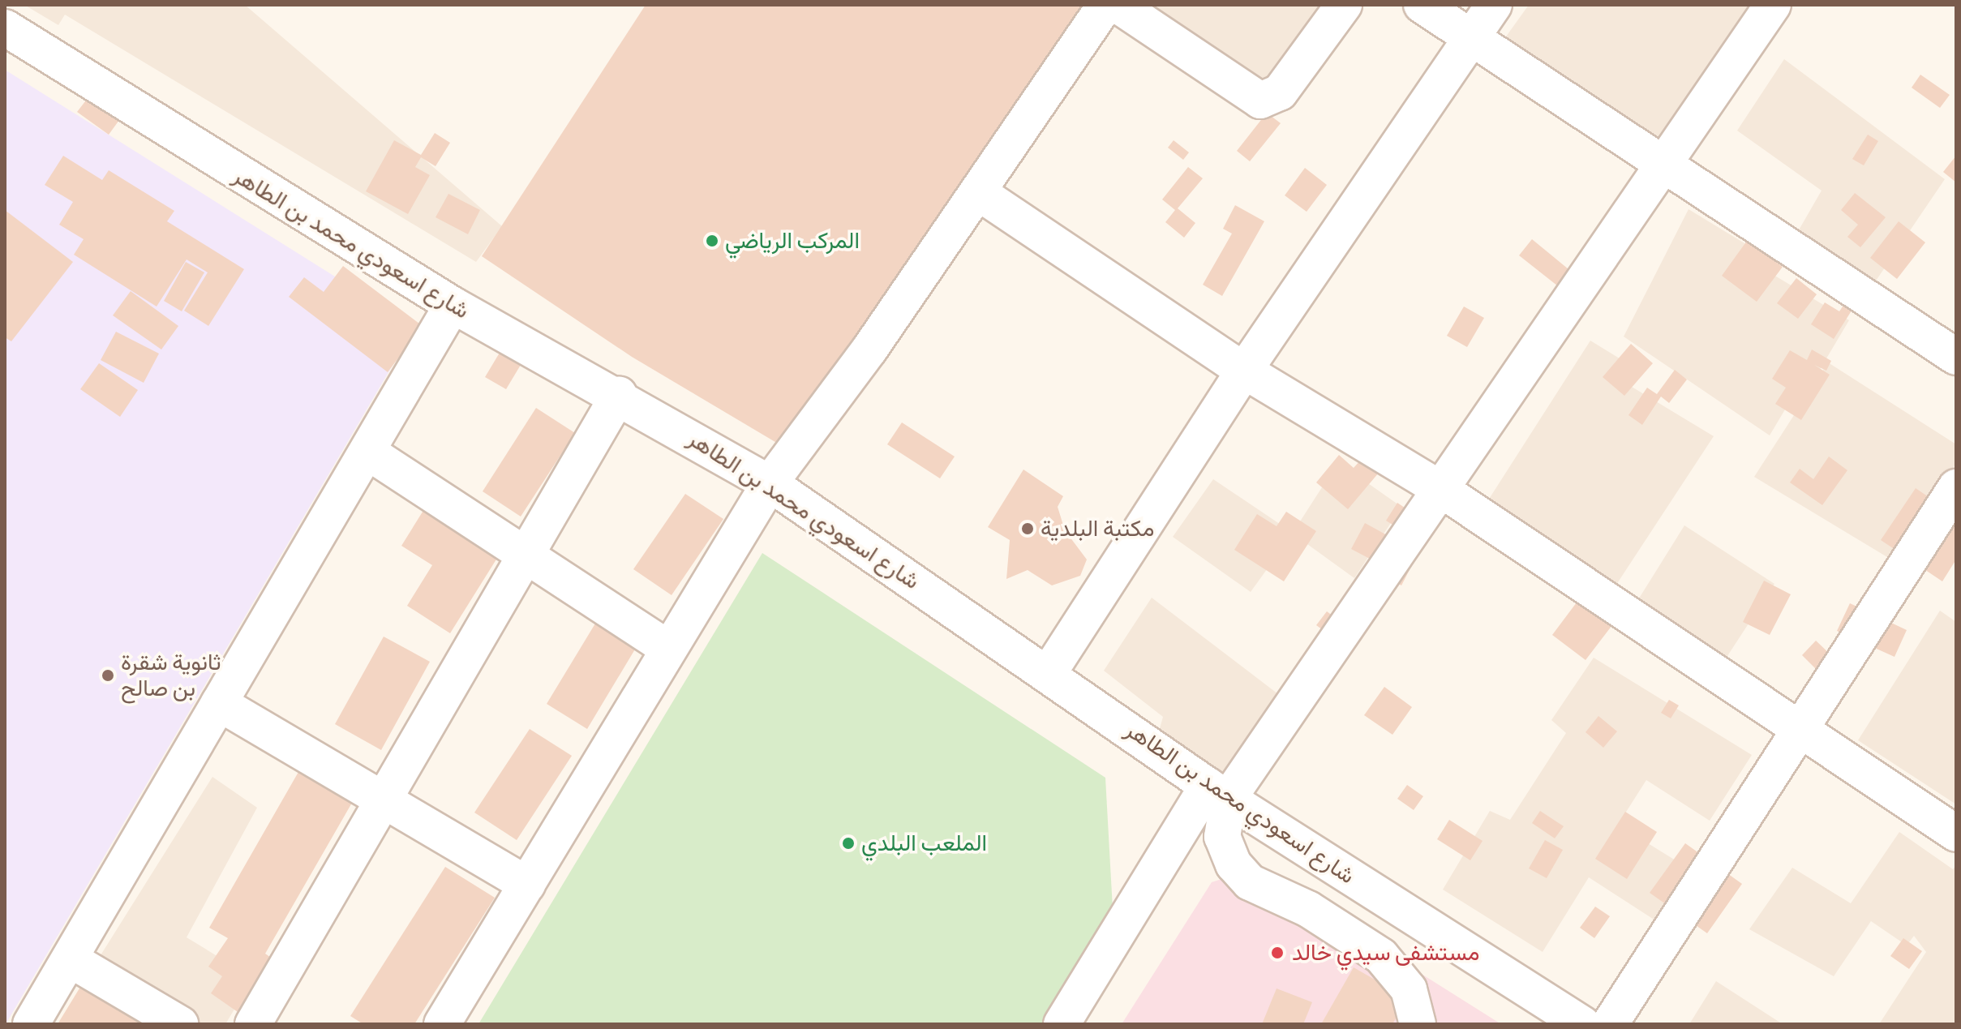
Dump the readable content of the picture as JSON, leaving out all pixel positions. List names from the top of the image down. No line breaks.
{"streets":{"street":["شارع اسعودي محمد بن الطاهر"]},"places":["المركب الرياضي","مكتبة البلدية","ثانوية شقرة بن صالح","الملعب البلدي","مستشفى سيدي خالد"]}
